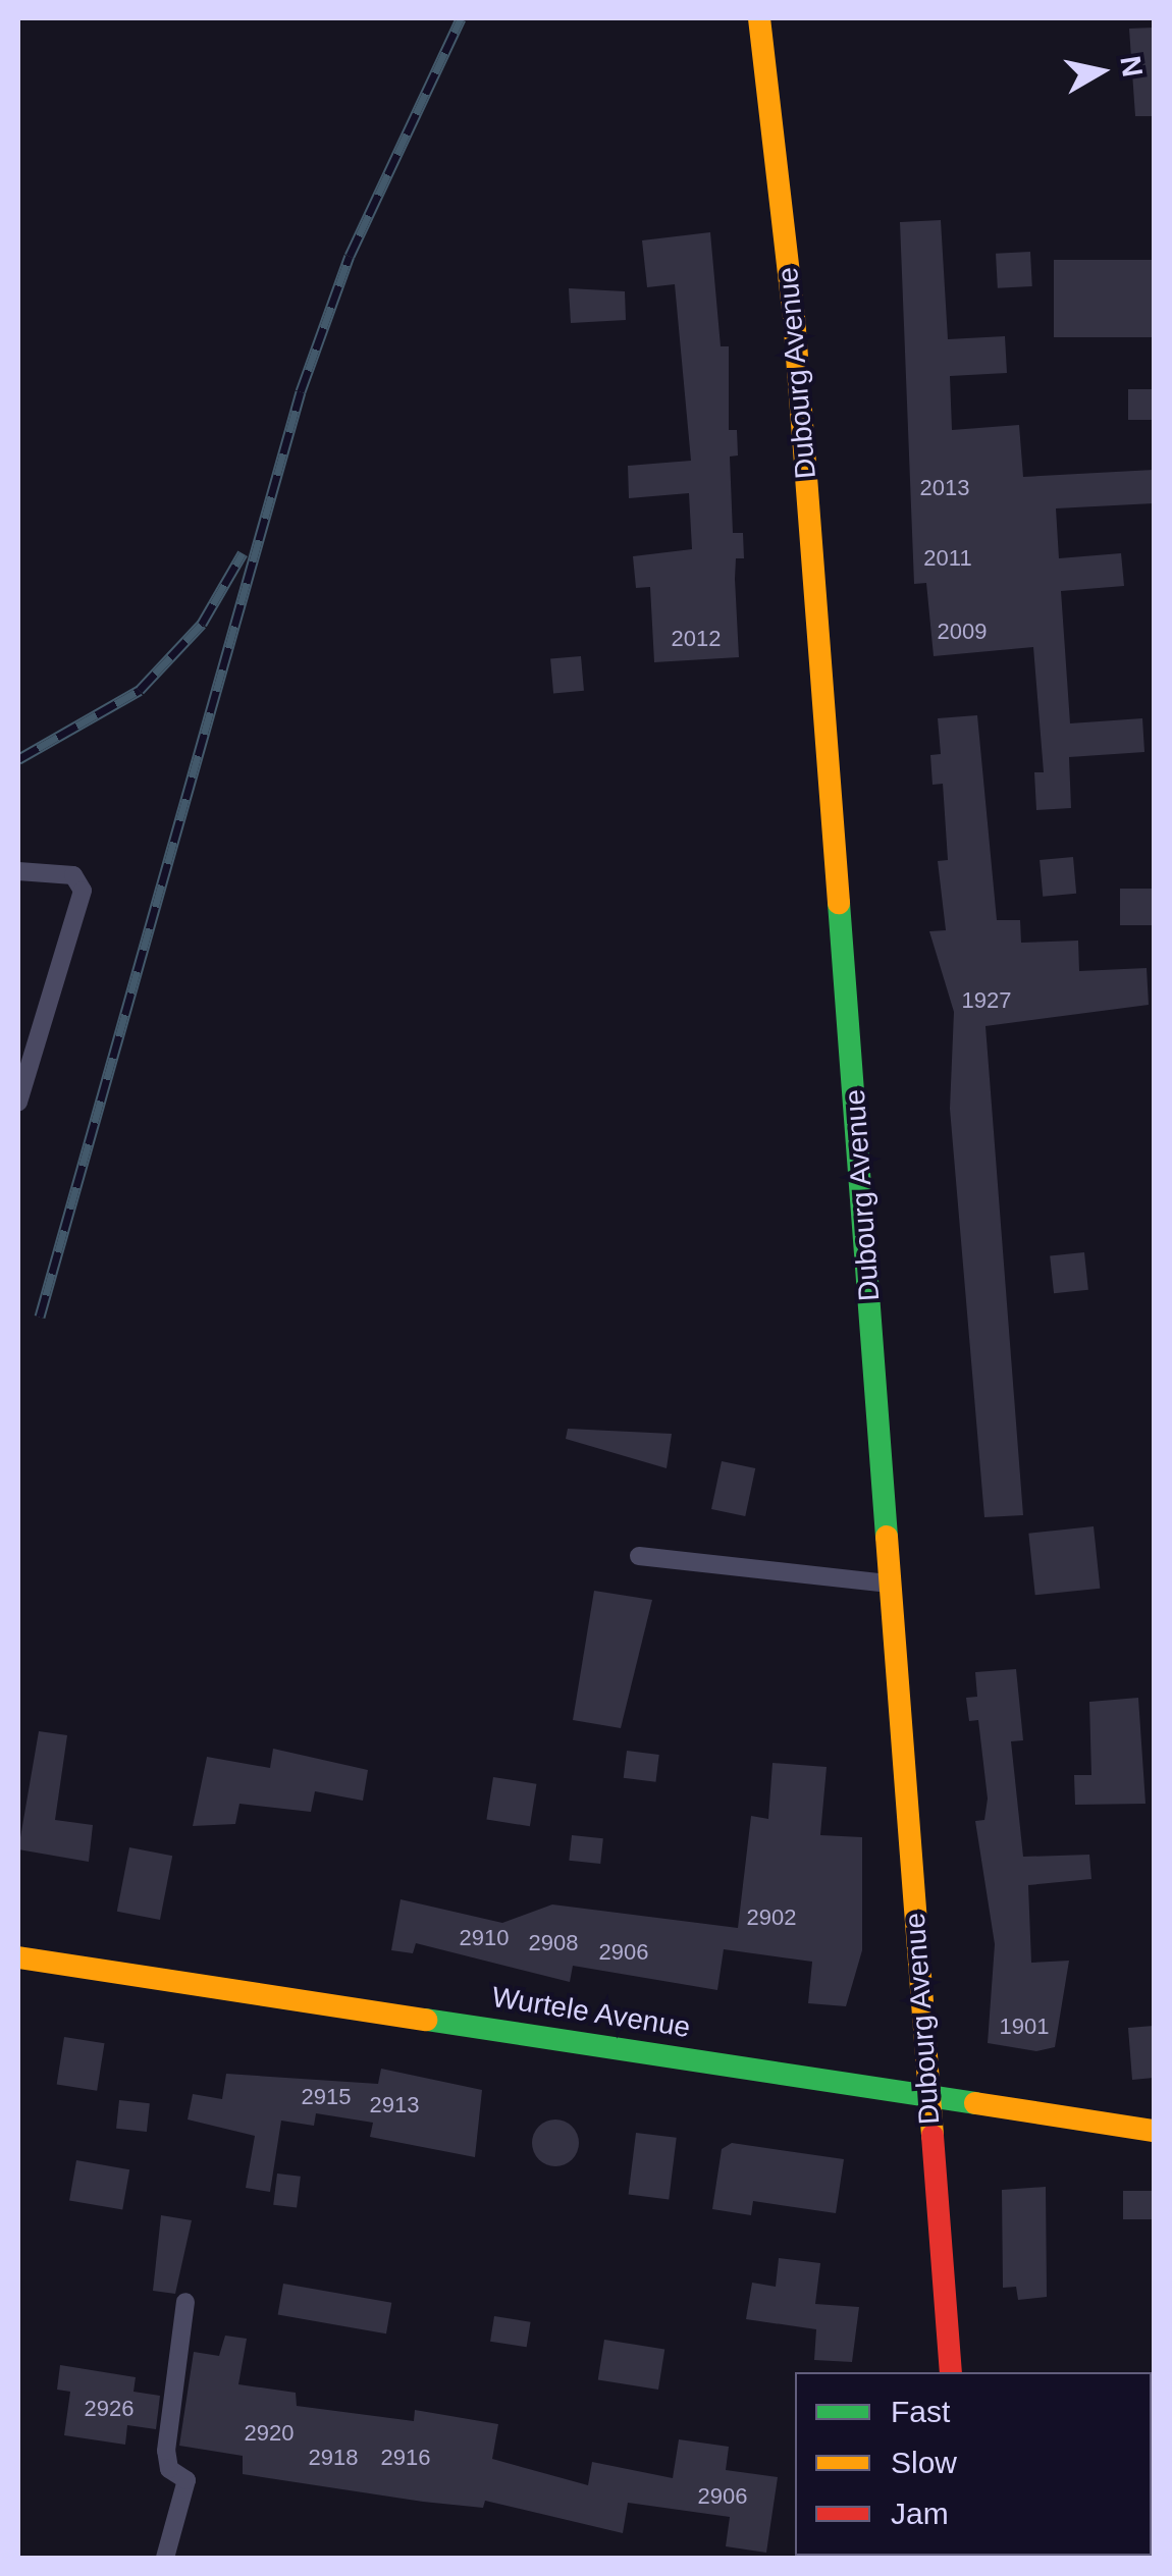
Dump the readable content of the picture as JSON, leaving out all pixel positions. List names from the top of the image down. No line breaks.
{"streets":{"street":["Dubourg Avenue","Wurtele Avenue"]},"crossings":[["Dubourg Avenue","Wurtele Avenue"]],"house_numbers":["2013","2011","2009","2012","1927","2902","2910","2908","2906","1901","2915","2913","2926","2920","2918","2916","2906"],"legend":["Fast","Slow","Jam"],"north":"right"}
